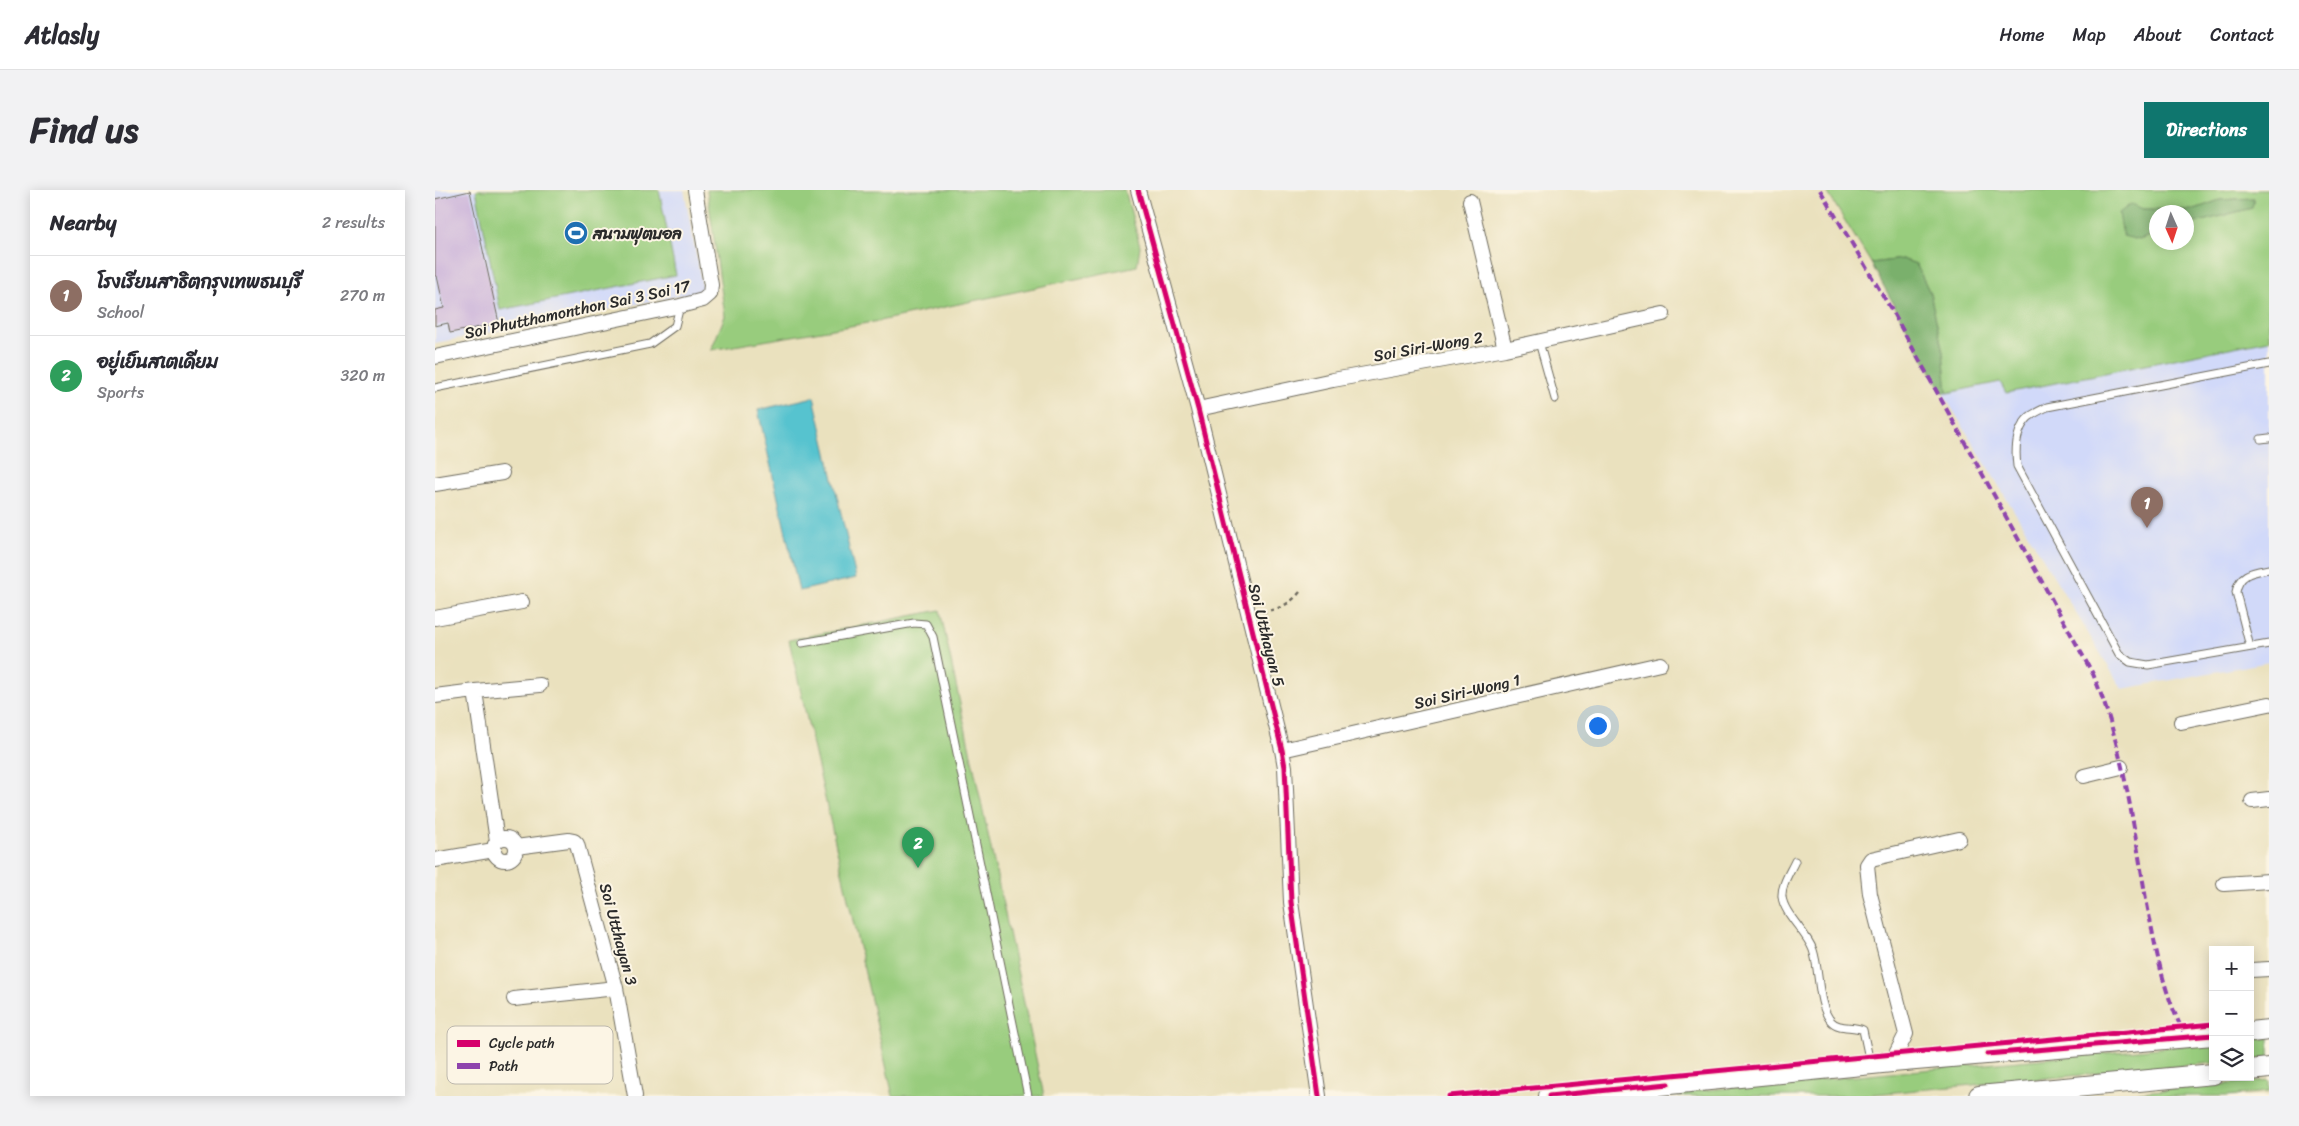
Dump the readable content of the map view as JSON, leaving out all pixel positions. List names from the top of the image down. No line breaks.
{"streets":{"street":["Soi Phutthamonthon Sai 3 Soi 17","Soi Siri-Wong 2","Soi Utthayan 5","Soi Siri-Wong 1","Soi Utthayan 3"]},"crossings":[["Soi Siri-Wong 2","Soi Utthayan 5"],["Soi Utthayan 5","Soi Siri-Wong 1"]],"places":{"sports":["สนามฟุตบอล"]},"legend":["Cycle path","Path"],"north":"bottom","page":{"header":"Atlasly","nav":["Home","Map","About","Contact"],"title":"Find us","buttons":"Directions","heading":["Nearby","2 results"],"list":[{"mark":"1","name":"โรงเรียนสาธิตกรุงเทพธนบุรี","note":"School","value":"270 m"},{"mark":"2","name":"อยู่เย็นสเตเดียม","note":"Sports","value":"320 m"}],"pins":["1","2"],"map_buttons":["+","−"]}}
